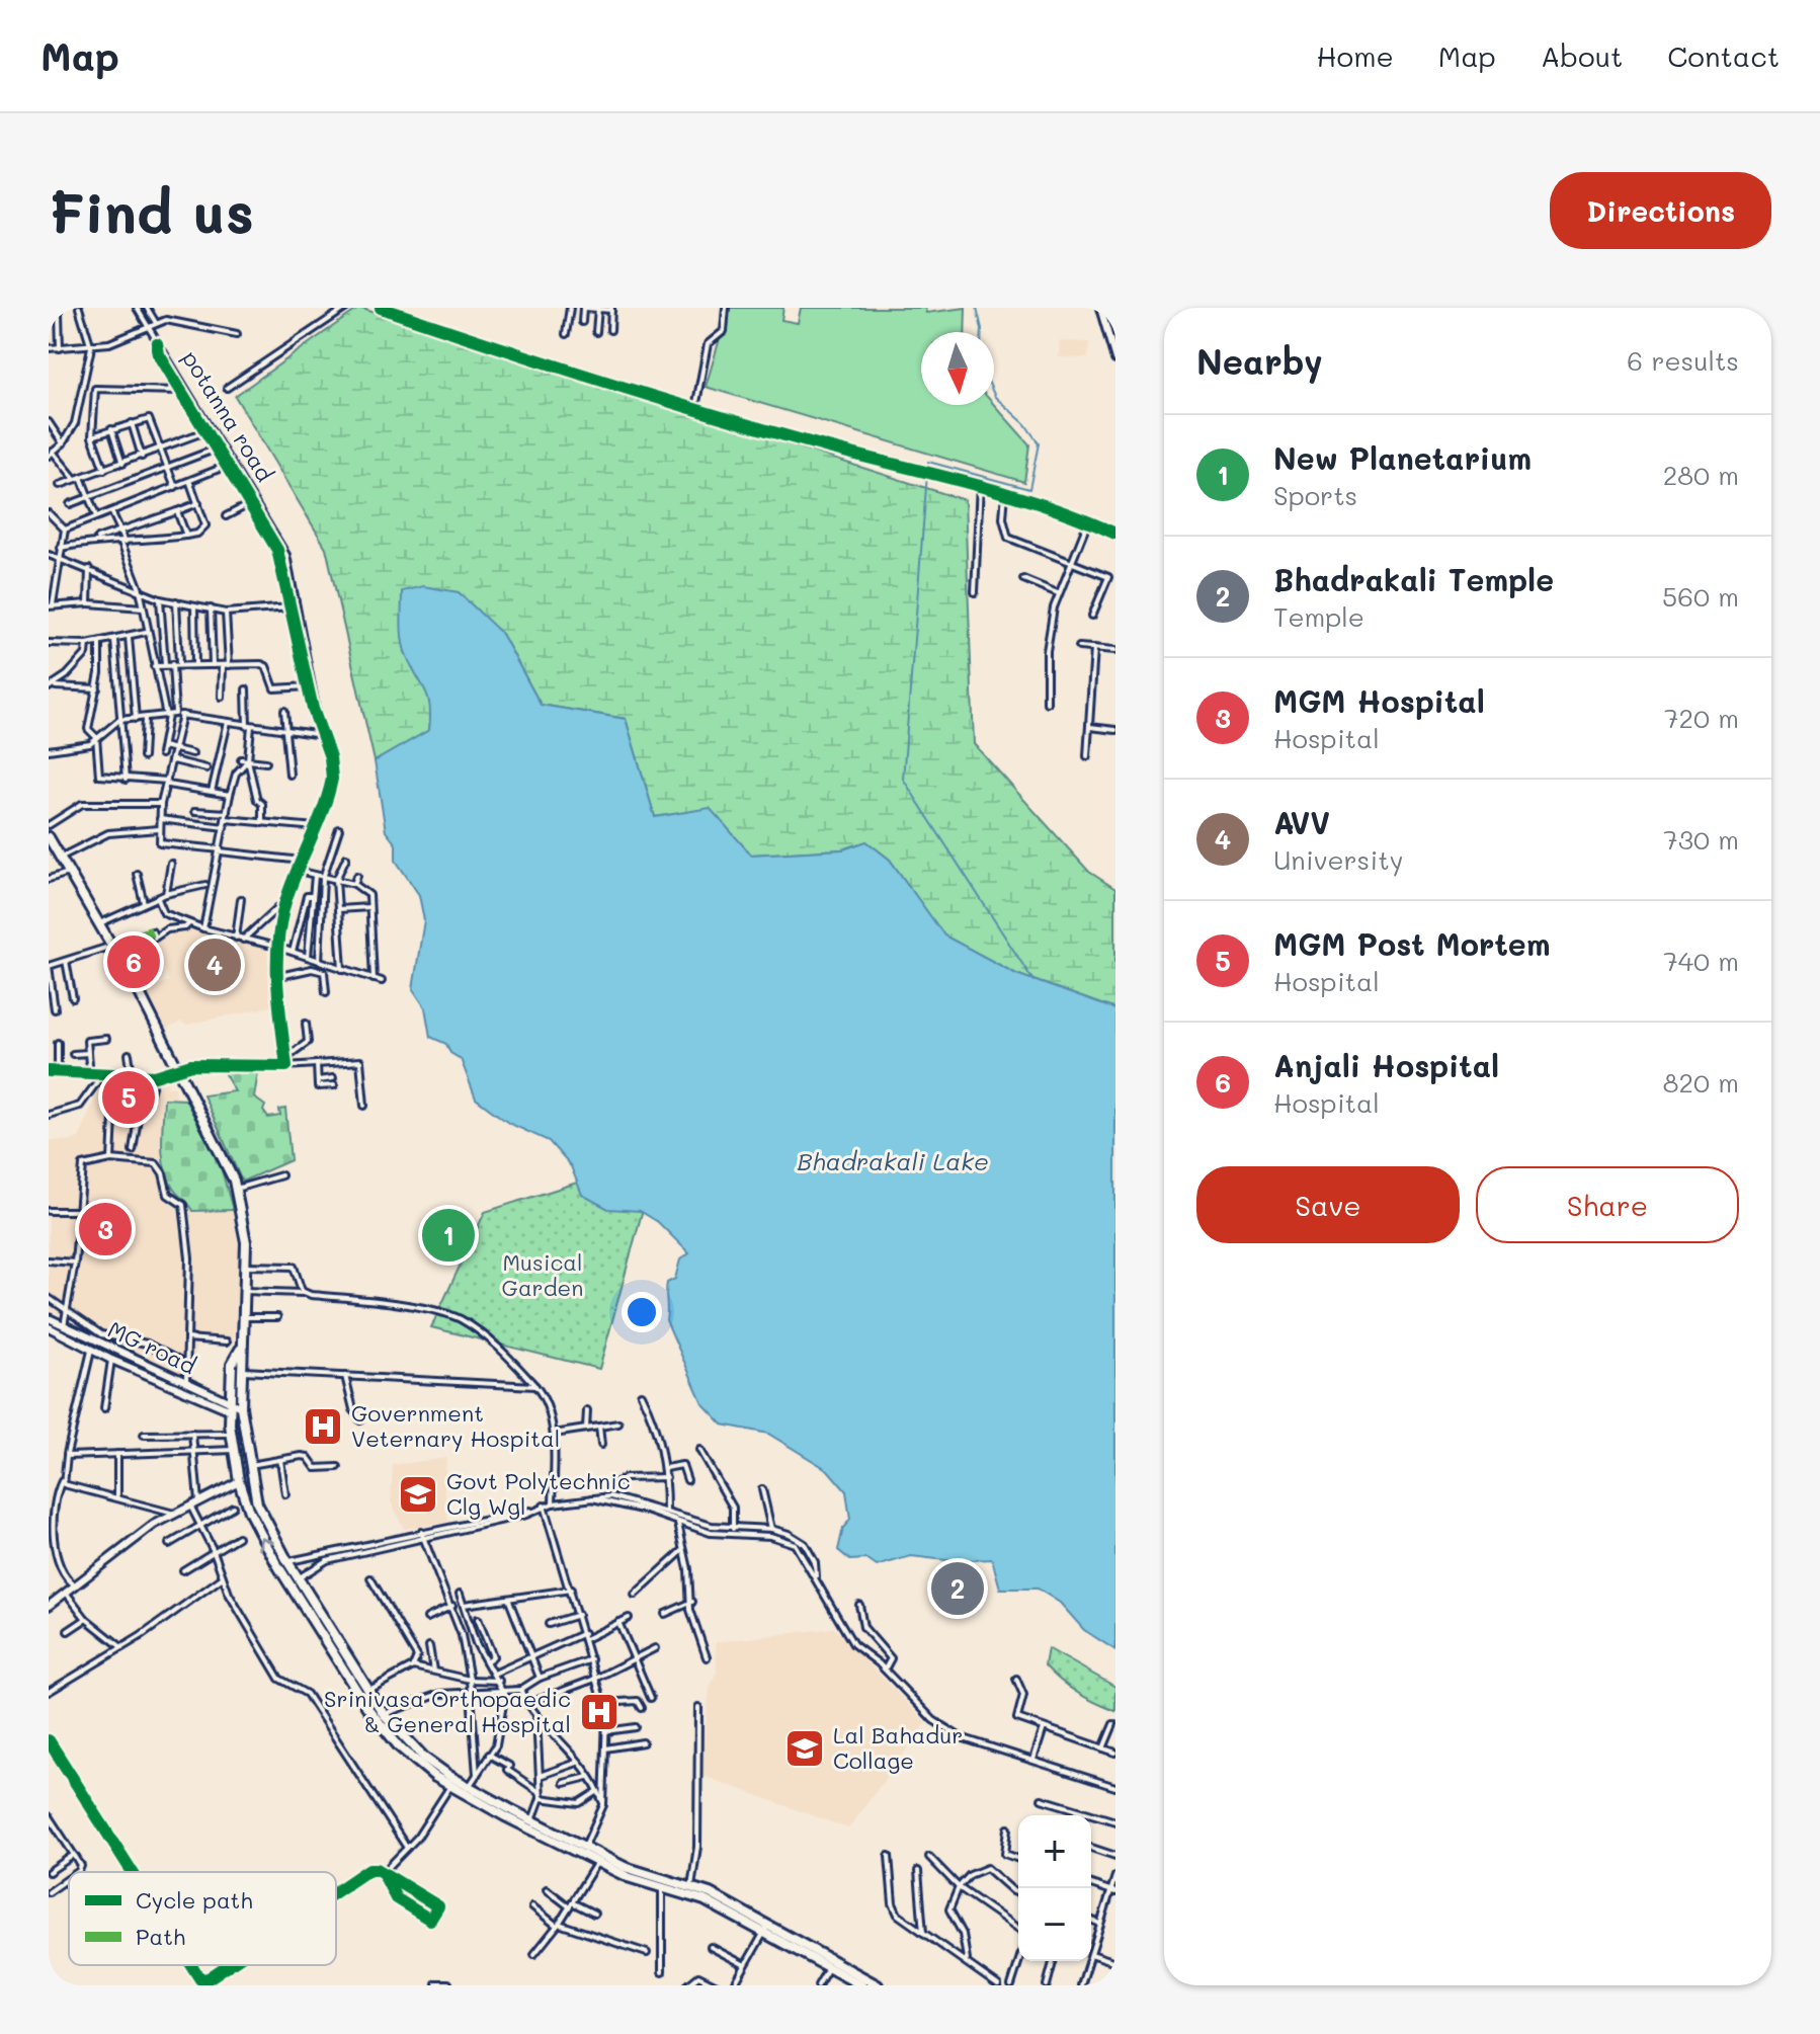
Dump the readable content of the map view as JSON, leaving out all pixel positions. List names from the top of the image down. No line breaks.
{"streets":{"main road":["MG road"],"street":["potanna road"]},"water":["Bhadrakali Lake"],"parks":["Musical Garden"],"places":{"hospital":["Government Veternary Hospital","Srinivasa Orthopaedic & General Hospital"],"school or university":["Govt Polytechnic Clg Wgl","Lal Bahadur Collage"]},"legend":["Cycle path","Path"],"north":"bottom","page":{"header":"Map","nav":["Home","Map","About","Contact"],"buttons":["Directions",["Save","Share"]],"title":"Find us","heading":["Nearby","6 results"],"list":[{"mark":"1","name":"New Planetarium","note":"Sports","value":"280 m"},{"mark":"2","name":"Bhadrakali Temple","note":"Temple","value":"560 m"},{"mark":"3","name":"MGM Hospital","note":"Hospital","value":"720 m"},{"mark":"4","name":"AVV","note":"University","value":"730 m"},{"mark":"5","name":"MGM Post Mortem","note":"Hospital","value":"740 m"},{"mark":"6","name":"Anjali Hospital","note":"Hospital","value":"820 m"}],"pins":["6","4","5","3","1","2"],"map_buttons":["+","−"]}}
